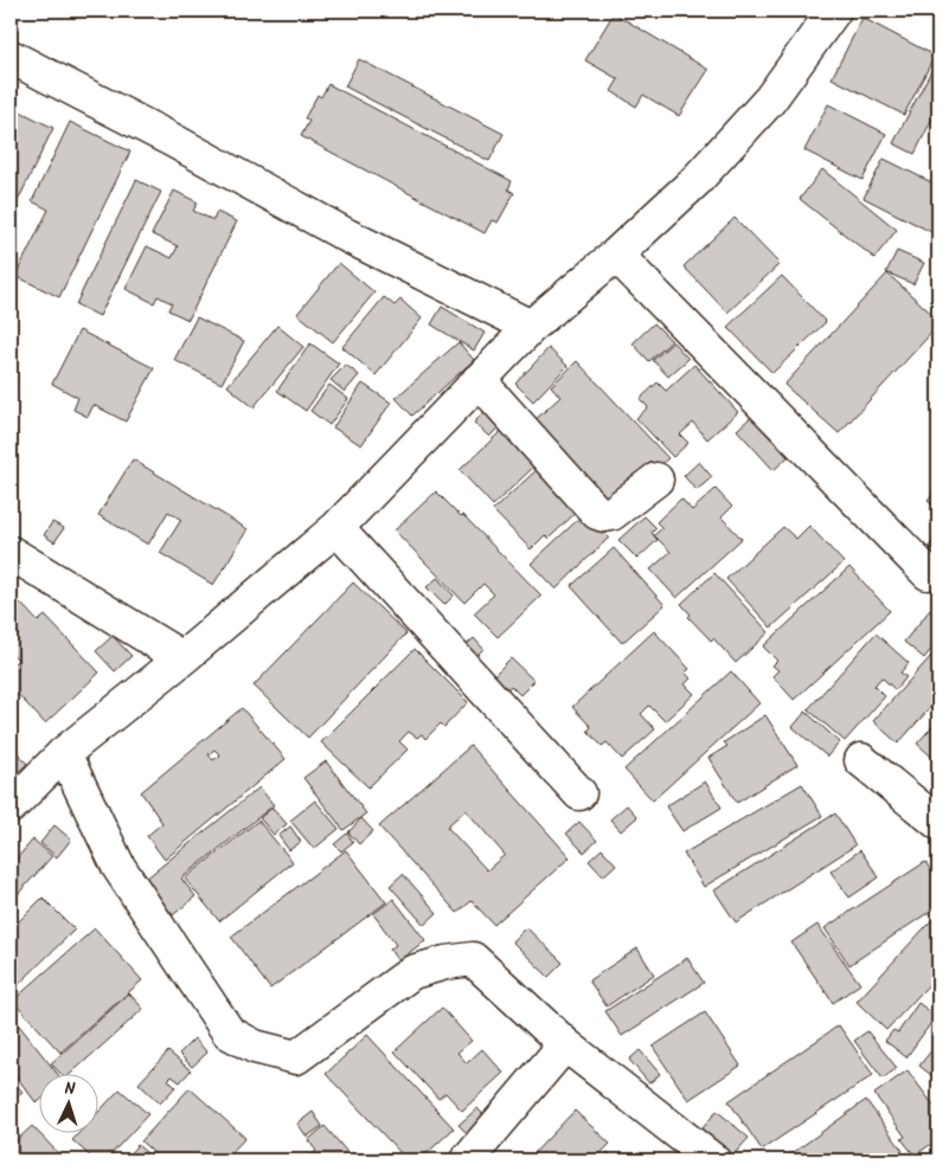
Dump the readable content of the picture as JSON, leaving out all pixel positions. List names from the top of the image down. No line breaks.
{"north":"top"}
